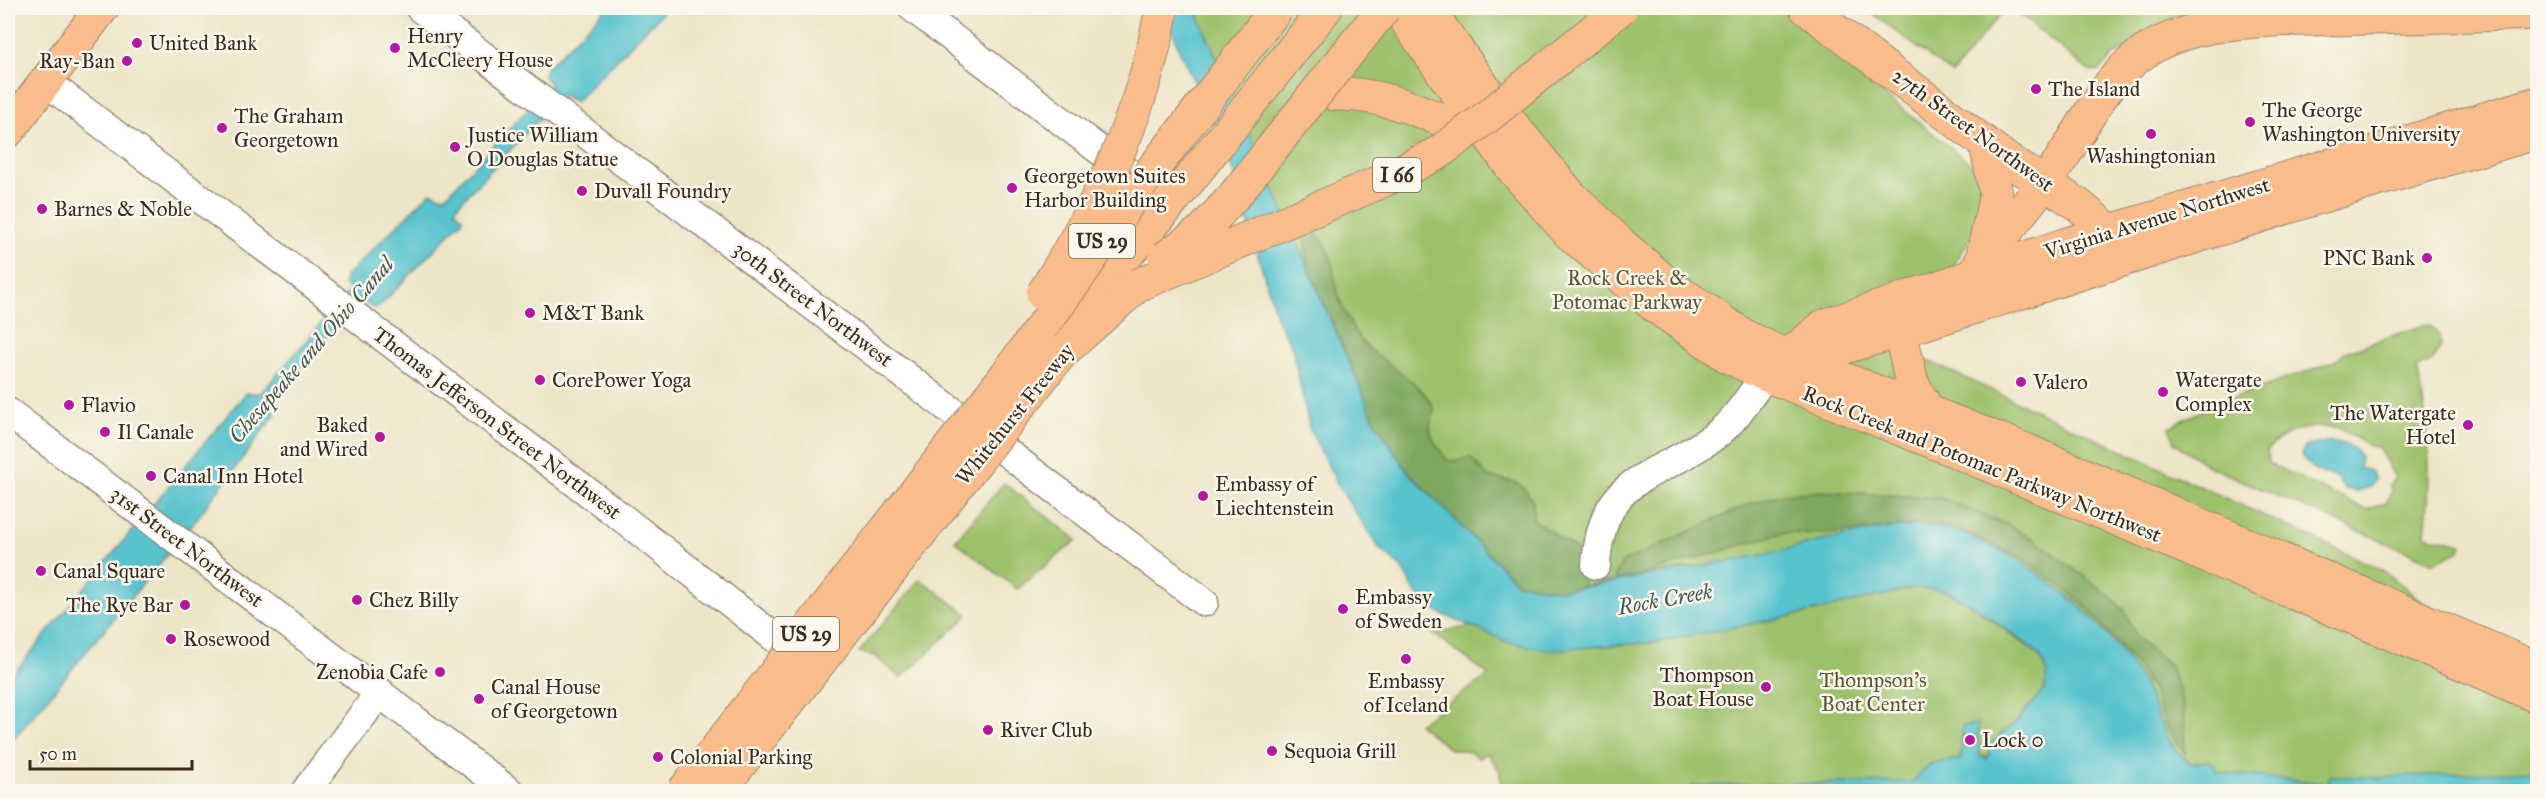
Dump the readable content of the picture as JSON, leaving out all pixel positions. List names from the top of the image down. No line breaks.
{"streets":{"main road":["27th Street Northwest","I 66","Virginia Avenue Northwest","US 29","Whitehurst Freeway","Rock Creek and Potomac Parkway Northwest"],"street":["30th Street Northwest","Thomas Jefferson Street Northwest","31st Street Northwest"]},"crossings":[["27th Street Northwest","Virginia Avenue Northwest"],["I 66","Whitehurst Freeway"],["Virginia Avenue Northwest","Rock Creek and Potomac Parkway Northwest"],["Whitehurst Freeway","Rock Creek and Potomac Parkway Northwest"]],"water":["Chesapeake and Ohio Canal","Rock Creek"],"parks":["Rock Creek & Potomac Parkway","Thompson's Boat Center"],"places":["United Bank","Henry McCleery House","Ray-Ban","The Island","The George Washington University","The Graham Georgetown","Washingtonian","Justice William O Douglas Statue","Georgetown Suites Harbor Building","Duvall Foundry","Barnes & Noble","PNC Bank","M&T Bank","CorePower Yoga","Valero","Watergate Complex","Flavio","The Watergate Hotel","Il Canale","Baked and Wired","Canal Inn Hotel","Embassy of Liechtenstein","Canal Square","Chez Billy","The Rye Bar","Embassy of Sweden","Rosewood","Embassy of Iceland","Zenobia Cafe","Thompson Boat House","Canal House of Georgetown","River Club","Lock 0","Sequoia Grill","Colonial Parking"],"scale_bar":"50 m"}
